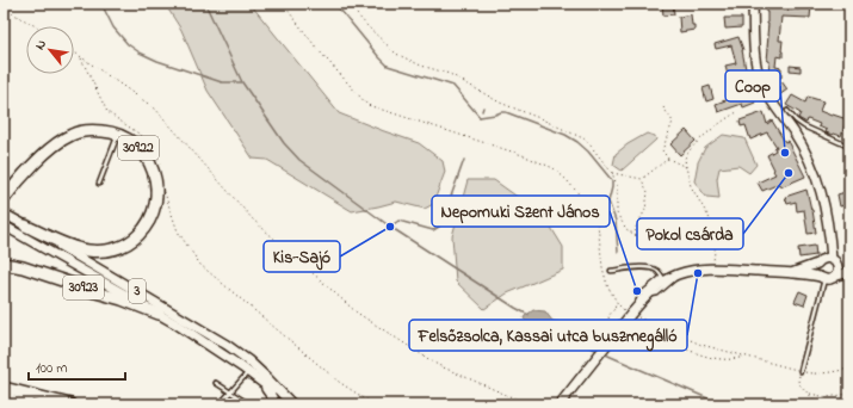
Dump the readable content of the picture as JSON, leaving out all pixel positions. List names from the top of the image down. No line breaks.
{"streets":{"highway":["30922","30923"],"main road":["3"]},"crossings":[["30922","3"],["30923","3"]],"places":["Coop","Pokol csárda","Kis-Sajó","Felsőzsolca, Kassai utca buszmegálló","Nepomuki Szent János"],"scale_bar":"100 m","north":"top left"}
